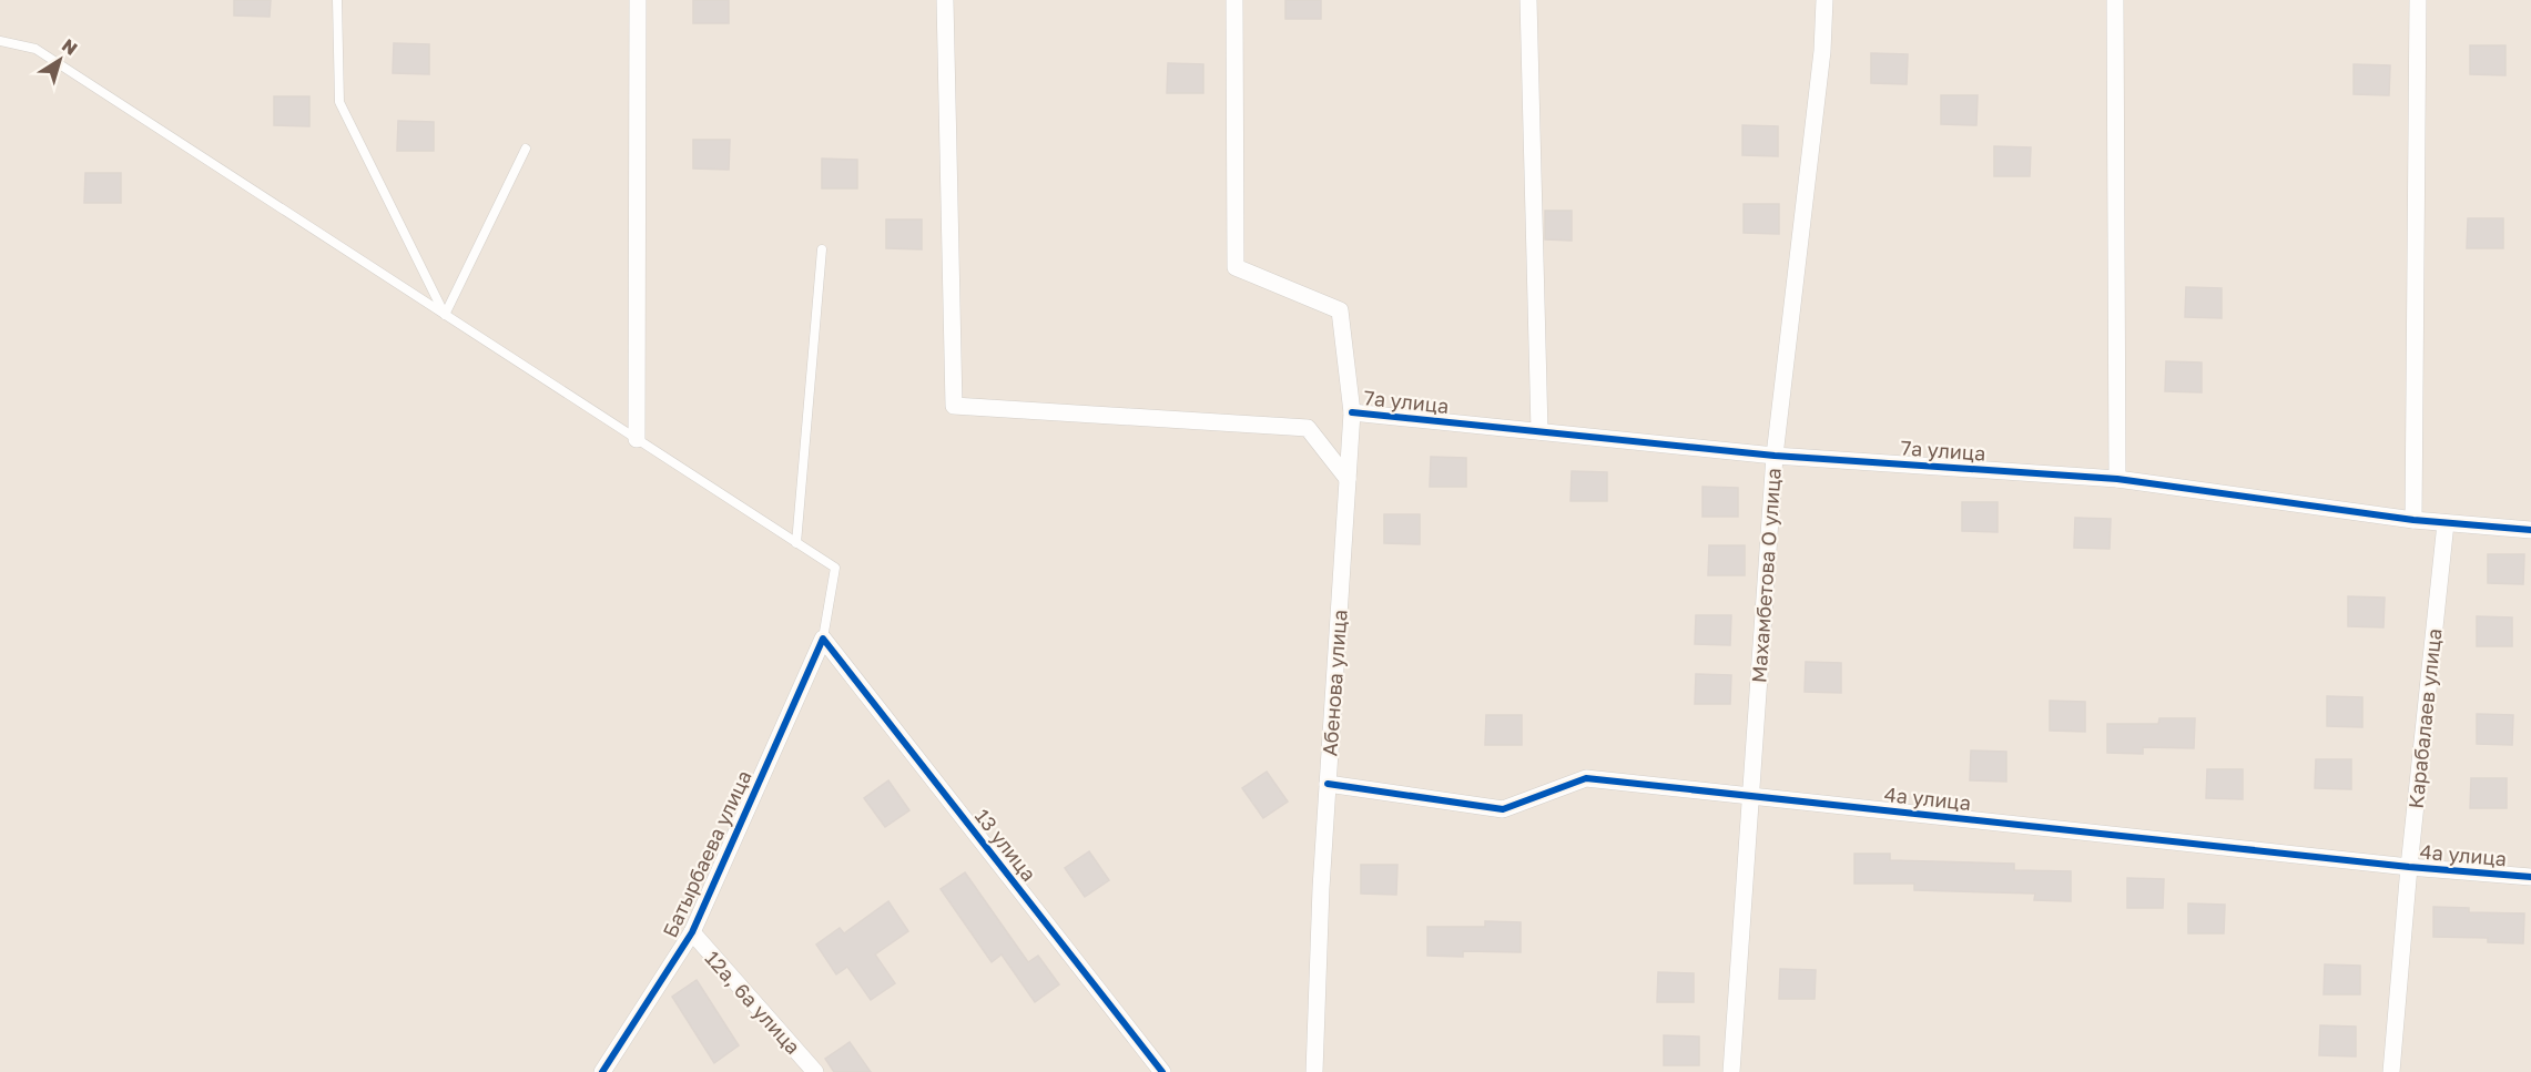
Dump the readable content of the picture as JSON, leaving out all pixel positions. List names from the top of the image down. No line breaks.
{"streets":{"street":["7а улица","Махамбетова О улица","Абенова улица","Карабалаев улица","4а улица","13 улица","Батырбаева улица","12а, 6а улица"]},"crossings":[["7а улица","Махамбетова О улица"],["7а улица","Абенова улица"],["7а улица","Карабалаев улица"],["Махамбетова О улица","4а улица"],["Абенова улица","4а улица"],["Карабалаев улица","4а улица"],["13 улица","Батырбаева улица"],["Батырбаева улица","12а, 6а улица"]],"north":"top right"}
